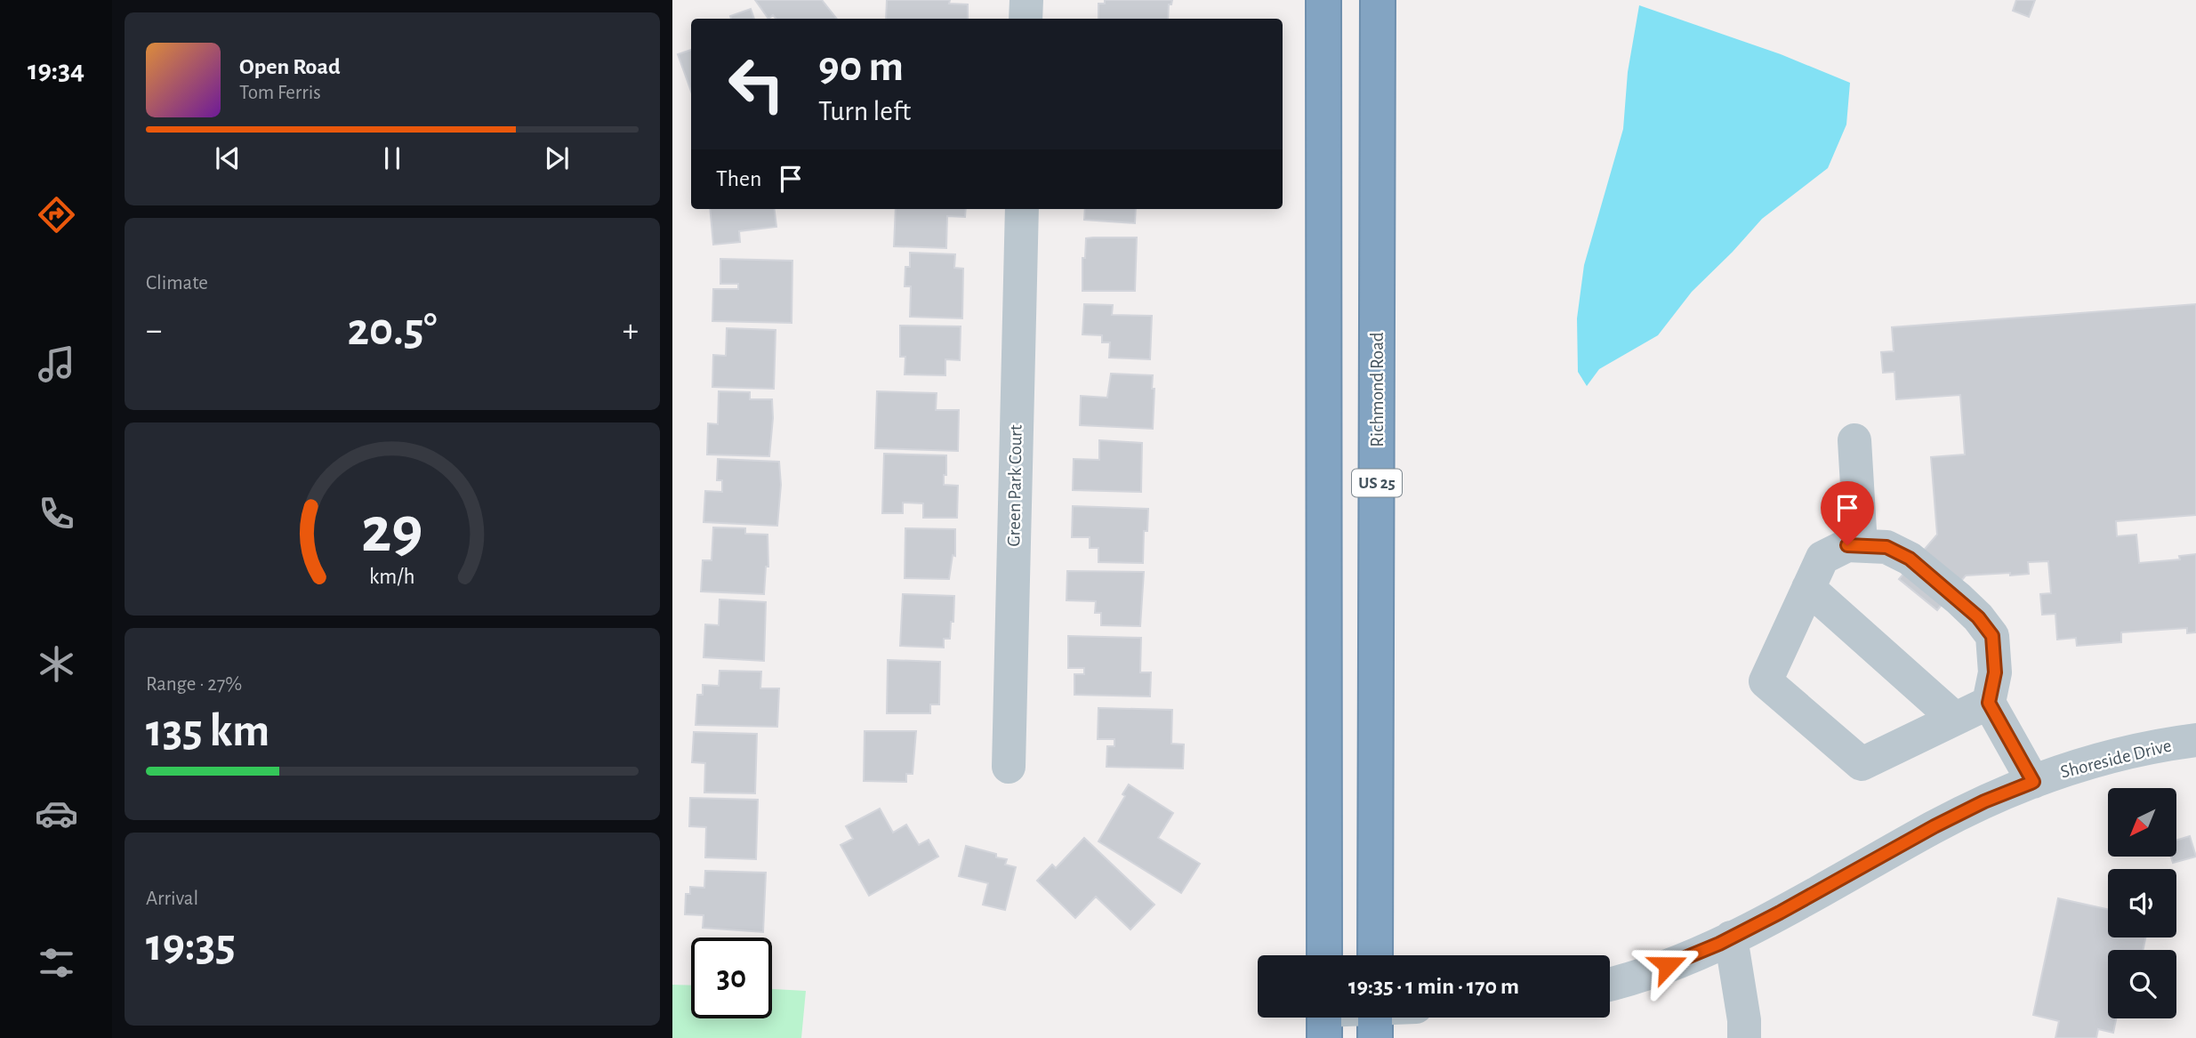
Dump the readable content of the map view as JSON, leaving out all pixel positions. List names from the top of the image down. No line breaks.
{"streets":{"highway":["Richmond Road","US 25"],"street":["Green Park Court","Shoreside Drive"]},"north":"bottom left","page":{"tabs":"19:34","turn":["90 m","Turn left"],"song":["Open Road","Tom Ferris"],"then":"Then","tile":["Climate",["Range · 27%","135 km"],["Arrival","19:35"]],"heat":["−","20.5°","+"],"limit":"30","trip":"19:35 · 1 min · 170 m","gauge":["29","km/h"]}}
